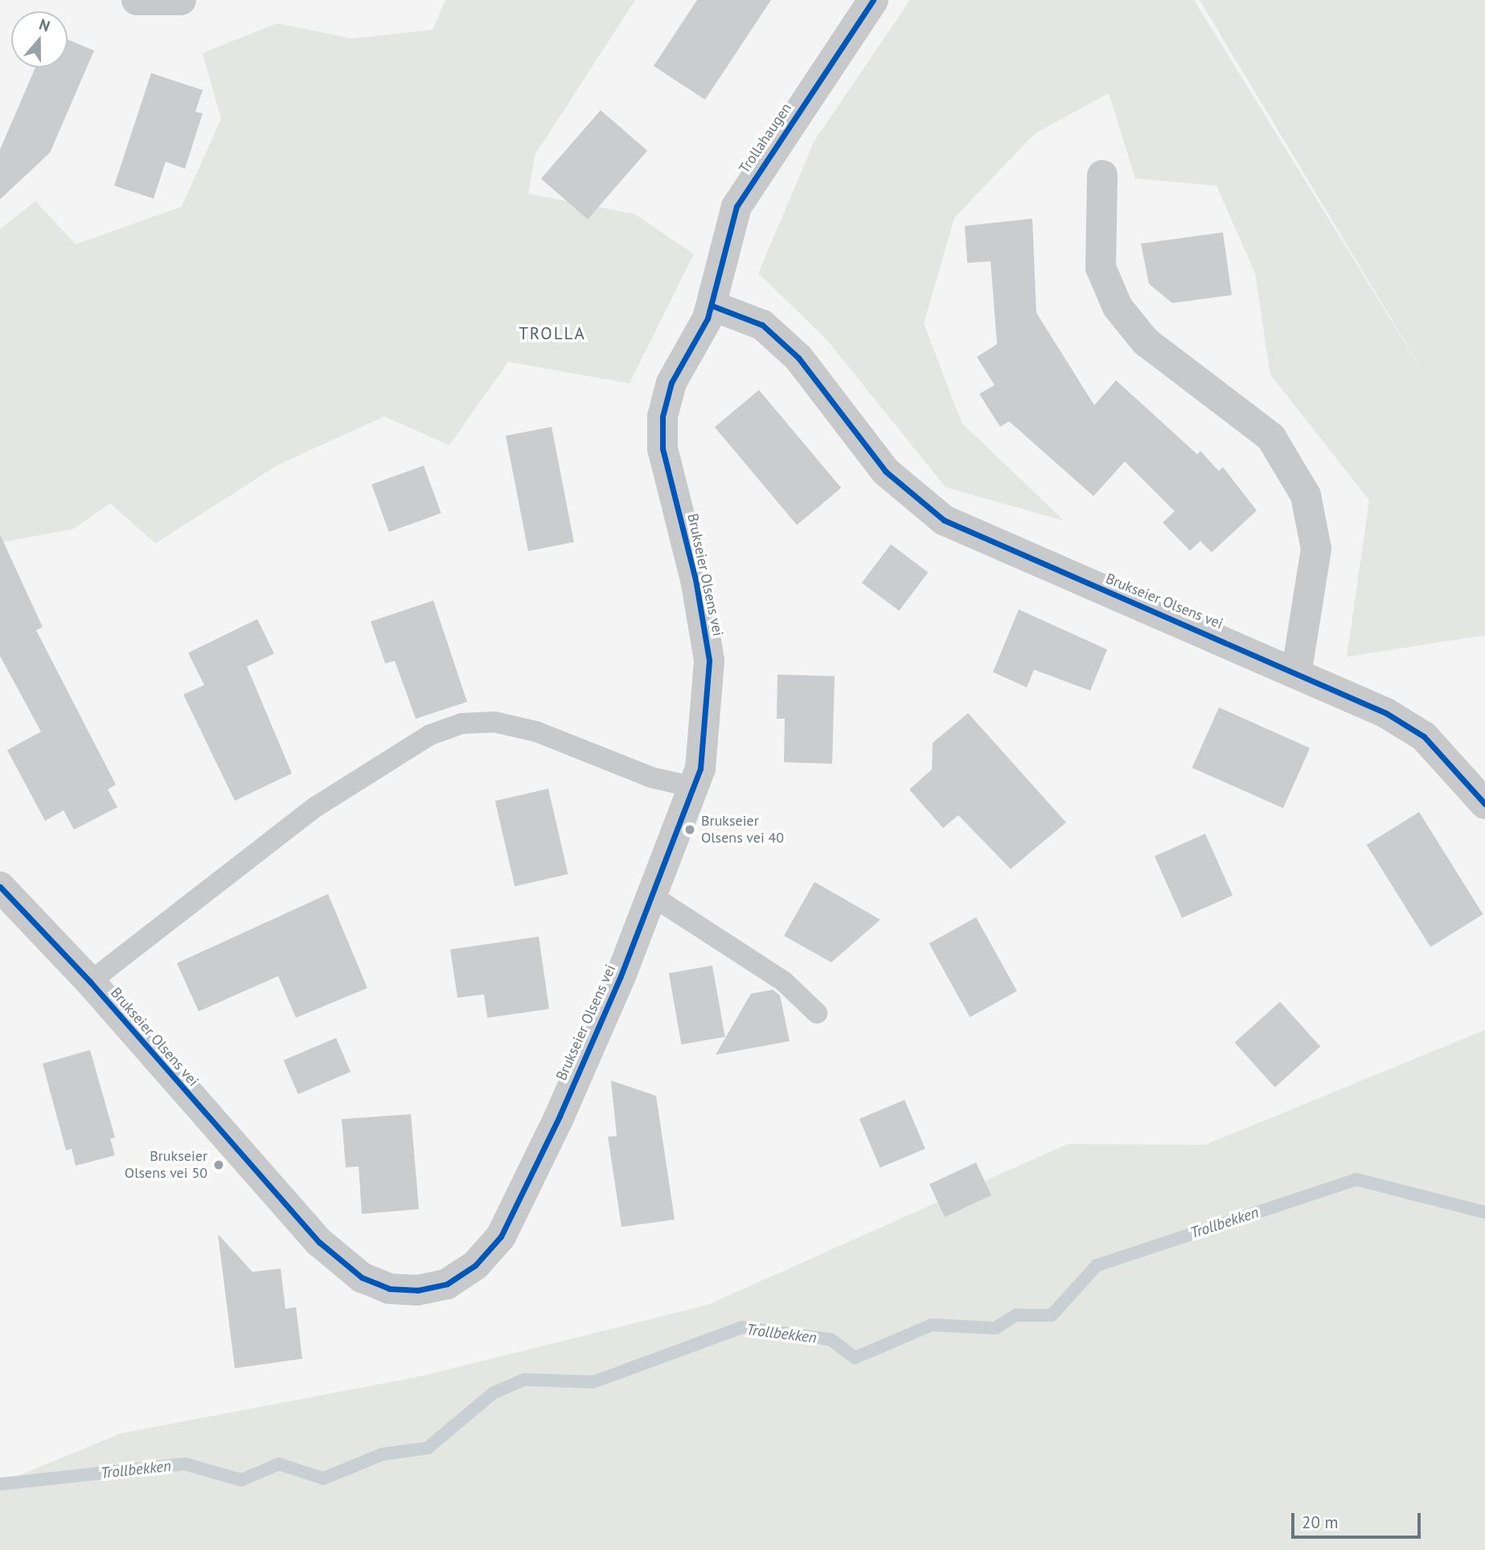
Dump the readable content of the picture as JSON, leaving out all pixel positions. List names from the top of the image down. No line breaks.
{"streets":{"street":["Trollahaugen","Brukseier Olsens vei"]},"crossings":[["Trollahaugen","Brukseier Olsens vei"]],"districts":["TROLLA"],"water":["Trollbekken"],"places":["Brukseier Olsens vei 40","Brukseier Olsens vei 50"],"scale_bar":"20 m","north":"top"}
